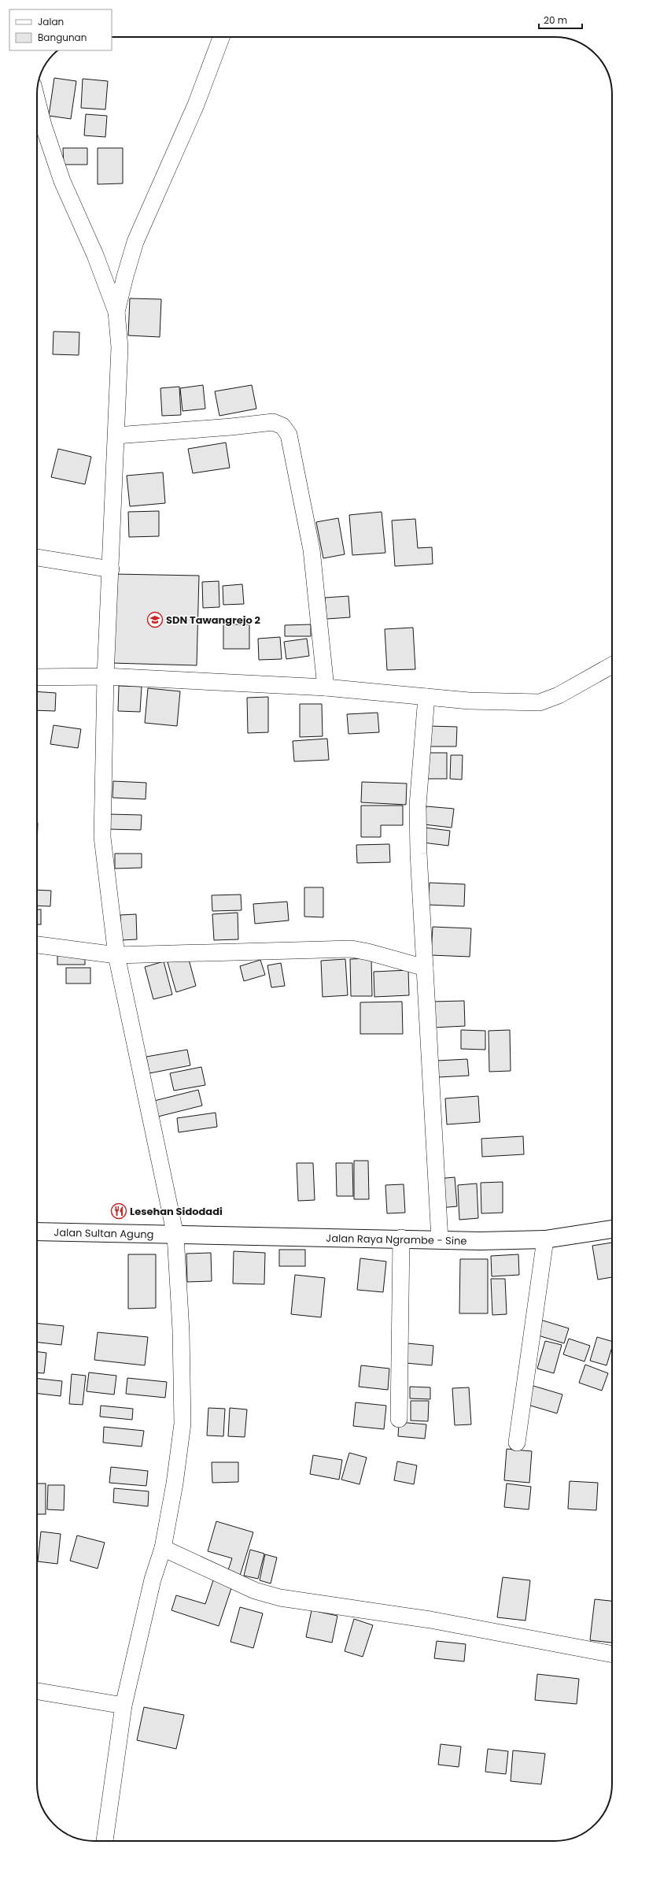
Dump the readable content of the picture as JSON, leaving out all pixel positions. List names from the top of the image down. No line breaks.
{"streets":{"main road":["Jalan Sultan Agung","Jalan Raya Ngrambe - Sine"]},"crossings":[["Jalan Sultan Agung","Jalan Raya Ngrambe - Sine"]],"places":{"school or university":["SDN Tawangrejo 2"],"restaurant":["Lesehan Sidodadi"]},"legend":["Jalan","Bangunan"],"scale_bar":"20 m"}
